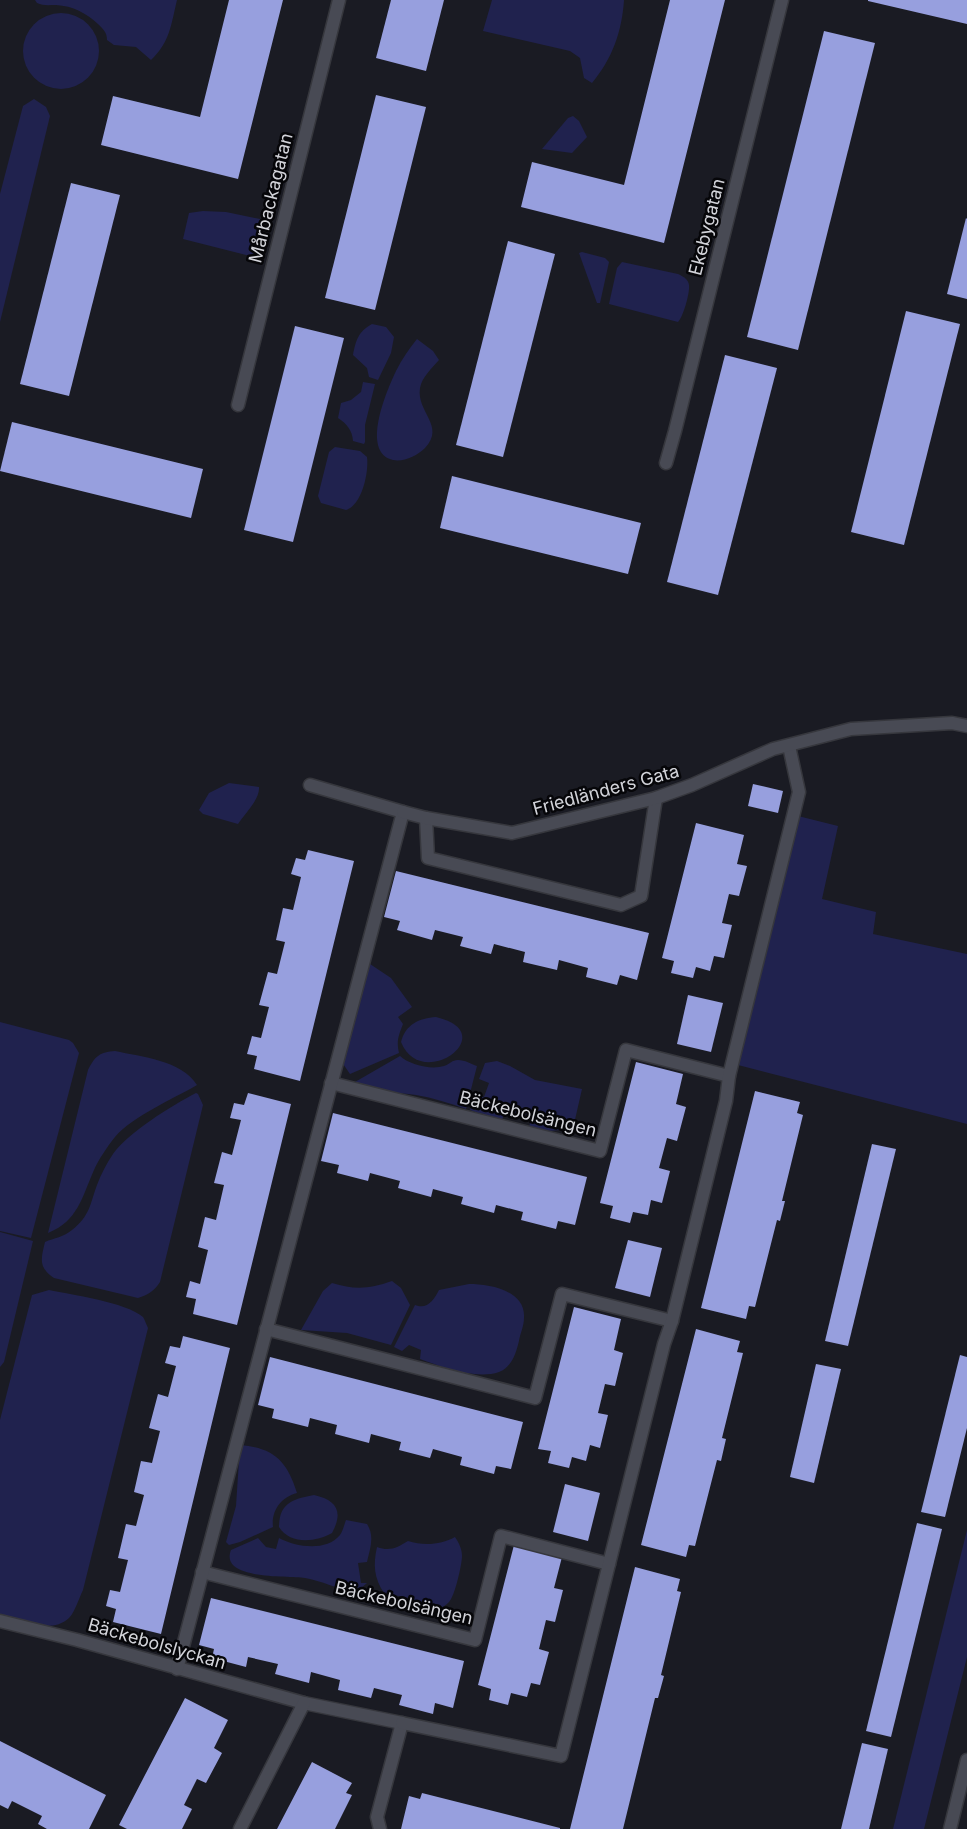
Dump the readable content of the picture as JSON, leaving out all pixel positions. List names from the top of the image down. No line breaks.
{"streets":{"street":["Mårbackagatan","Ekebygatan","Friedländers Gata","Bäckebolsängen","Bäckebolslyckan"]}}
